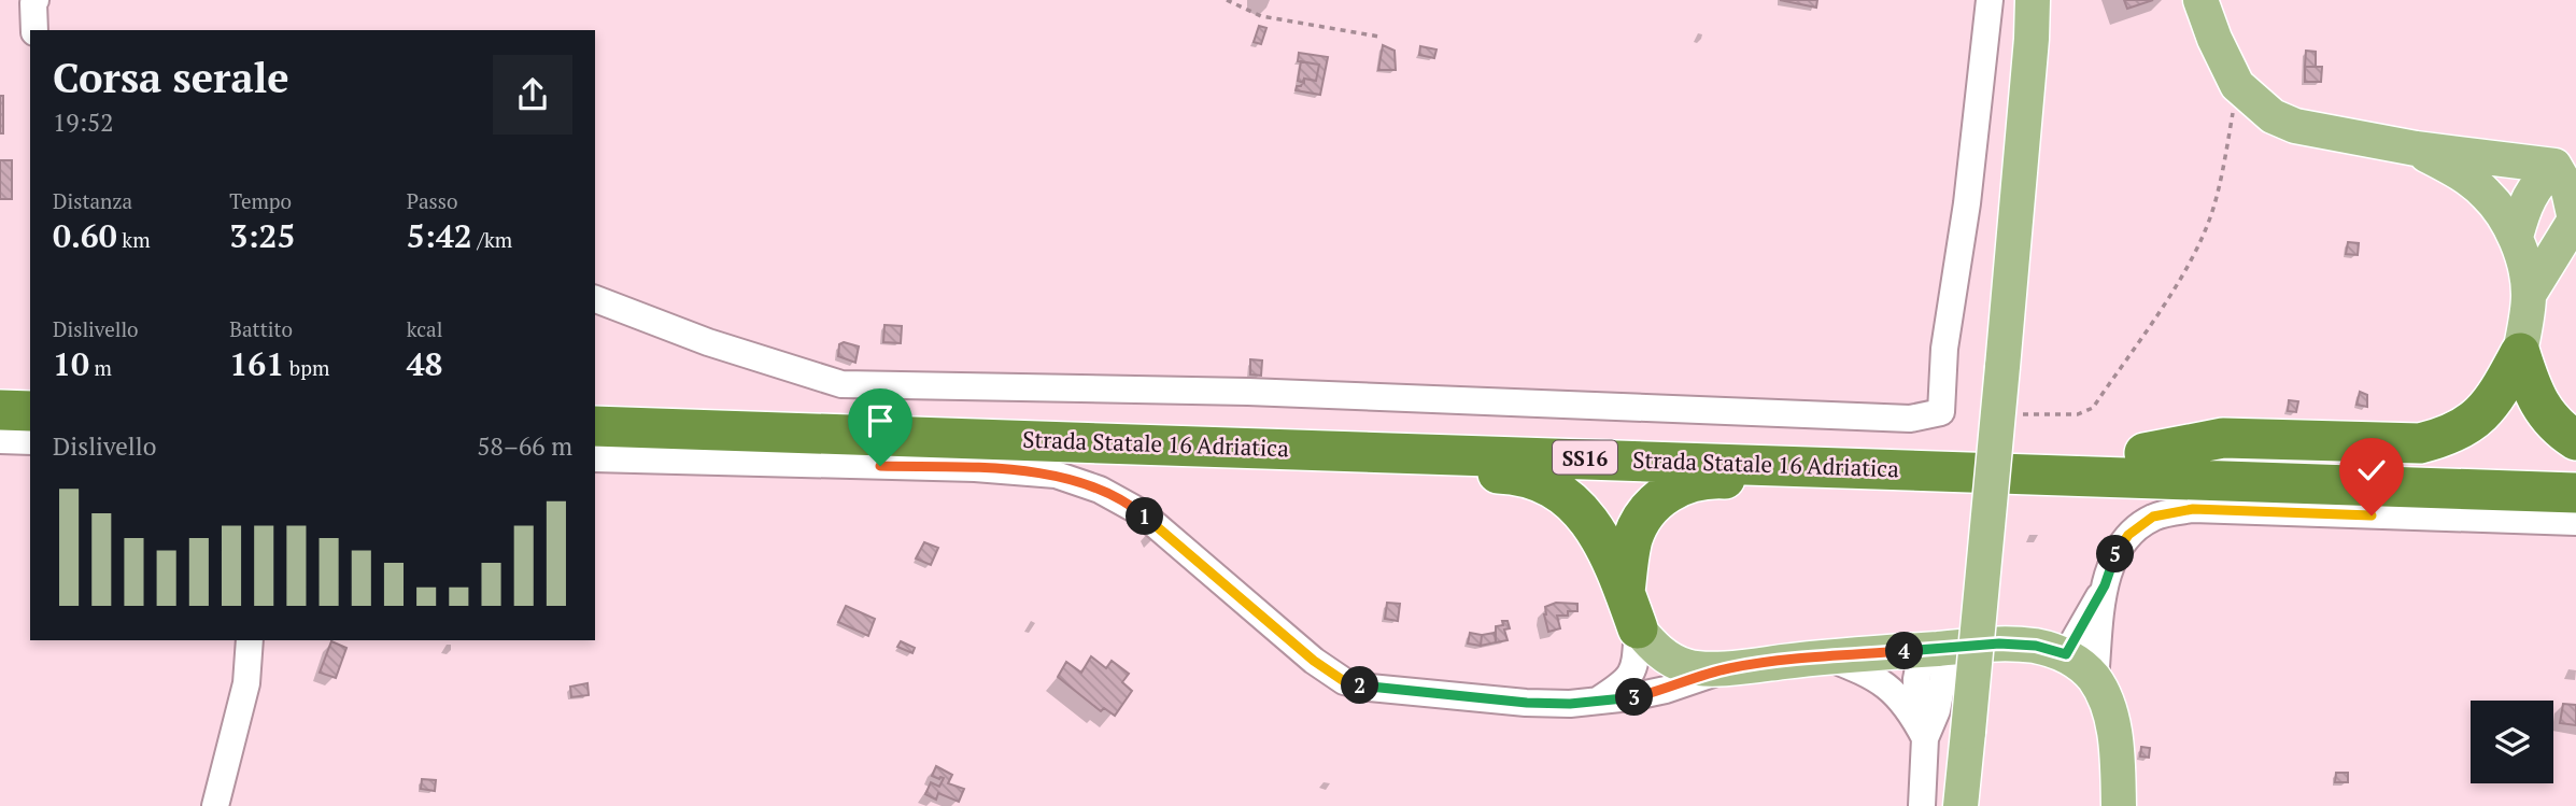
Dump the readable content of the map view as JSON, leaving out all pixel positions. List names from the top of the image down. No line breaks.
{"streets":{"highway":["Strada Statale 16 Adriatica","SS16"]},"page":{"heading":["Corsa serale","19:52"],"stats":[["Distanza","0.60 km"],["Tempo","3:25"],["Passo","5:42 /km"],["Dislivello","10 m"],["Battito","161 bpm"],["kcal","48"]],"chart":["Dislivello","58–66 m"],"pins":["1","5","4","2","3"]}}
